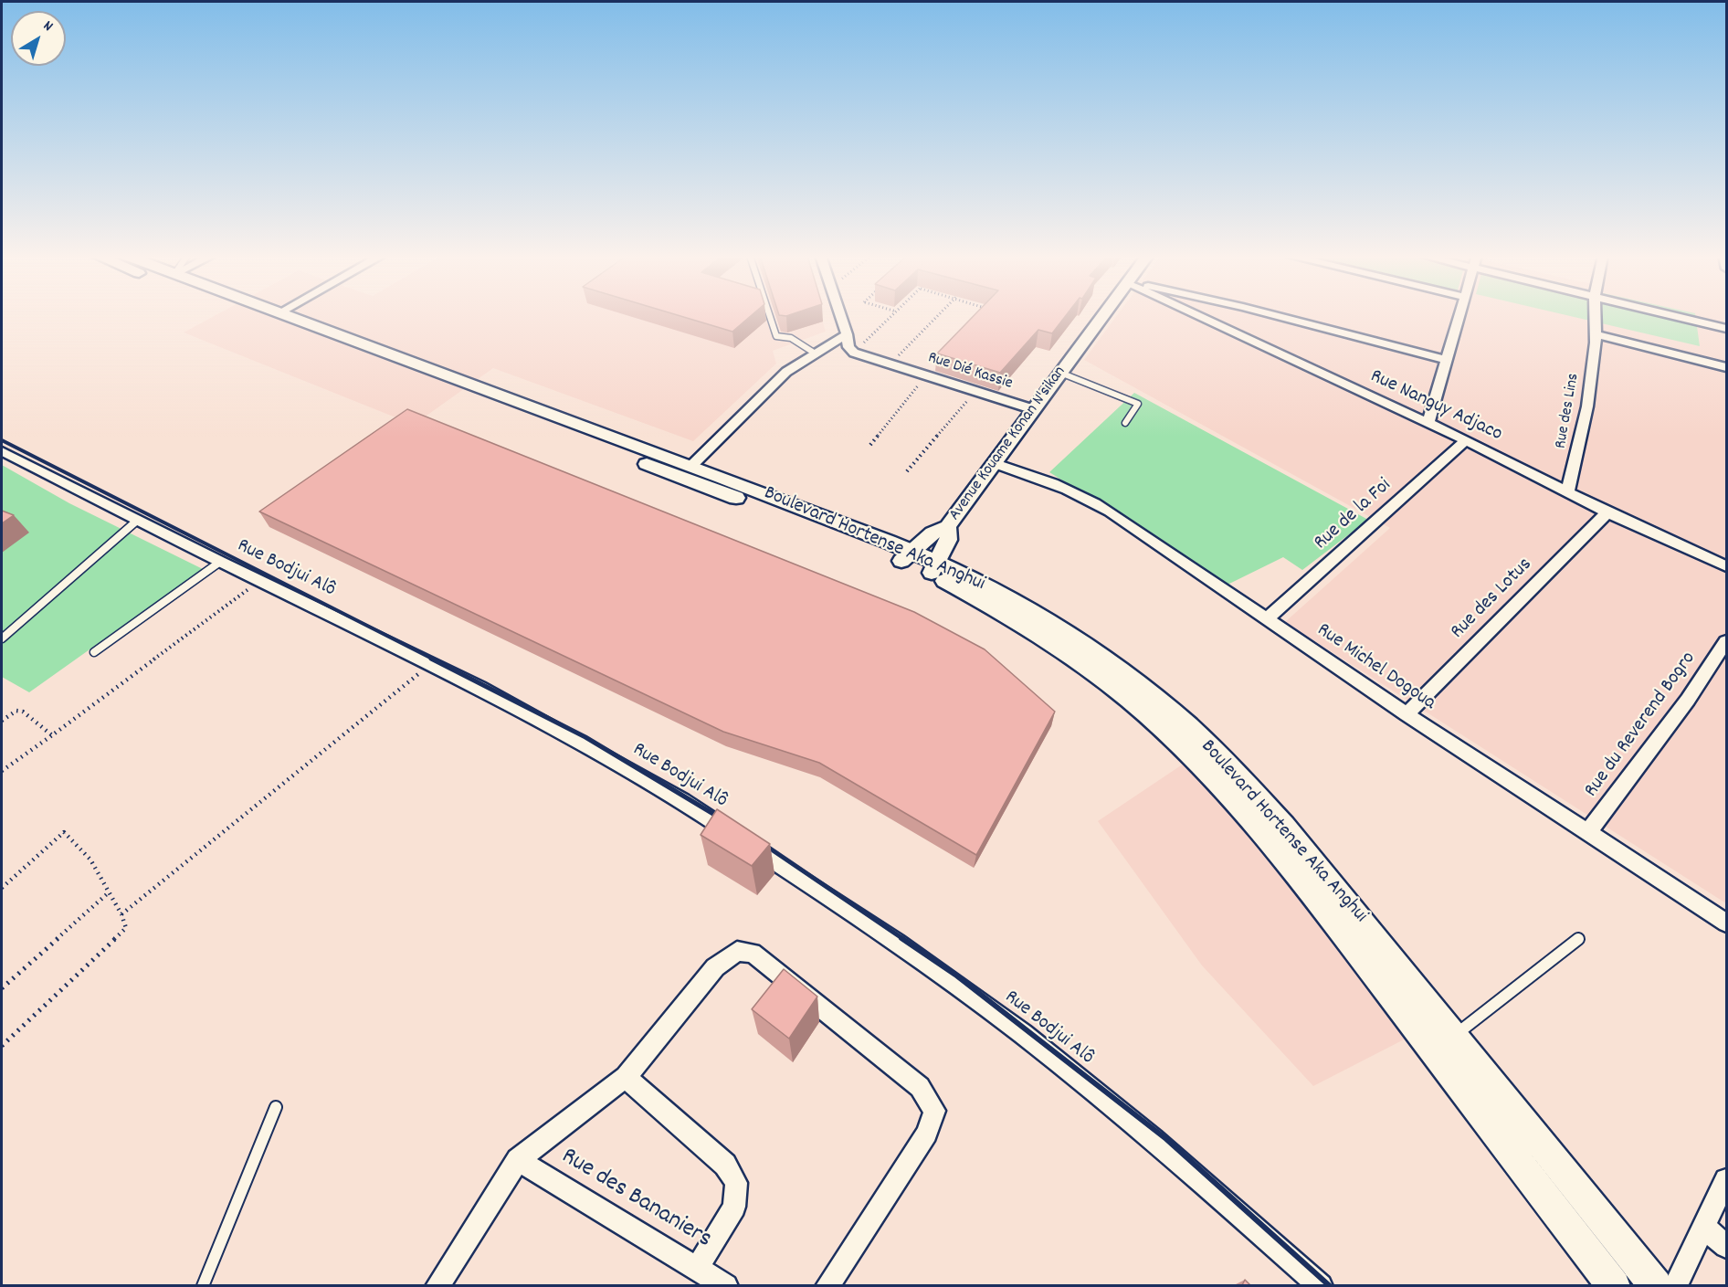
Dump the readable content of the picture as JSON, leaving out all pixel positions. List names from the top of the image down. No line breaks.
{"streets":{"main road":["Boulevard Hortense Aka Anghui"],"street":["Rue Dié Kassie","Rue Nanguy Adjaco","Rue des Lins","Avenue Kouame Konan N'sikan","Rue de la Foi","Rue Bodjui Alô","Rue des Lotus","Rue Michel Dogoua","Rue du Reverend Bogro","Rue des Bananiers"]},"crossings":[["Rue Dié Kassie","Avenue Kouame Konan N'sikan"],["Rue Nanguy Adjaco","Rue des Lins"],["Rue Nanguy Adjaco","Rue de la Foi"],["Rue Nanguy Adjaco","Rue des Lotus"],["Avenue Kouame Konan N'sikan","Boulevard Hortense Aka Anghui"],["Avenue Kouame Konan N'sikan","Rue Michel Dogoua"],["Rue de la Foi","Rue Michel Dogoua"],["Rue des Lotus","Rue Michel Dogoua"],["Rue Michel Dogoua","Rue du Reverend Bogro"]],"north":"top right"}
